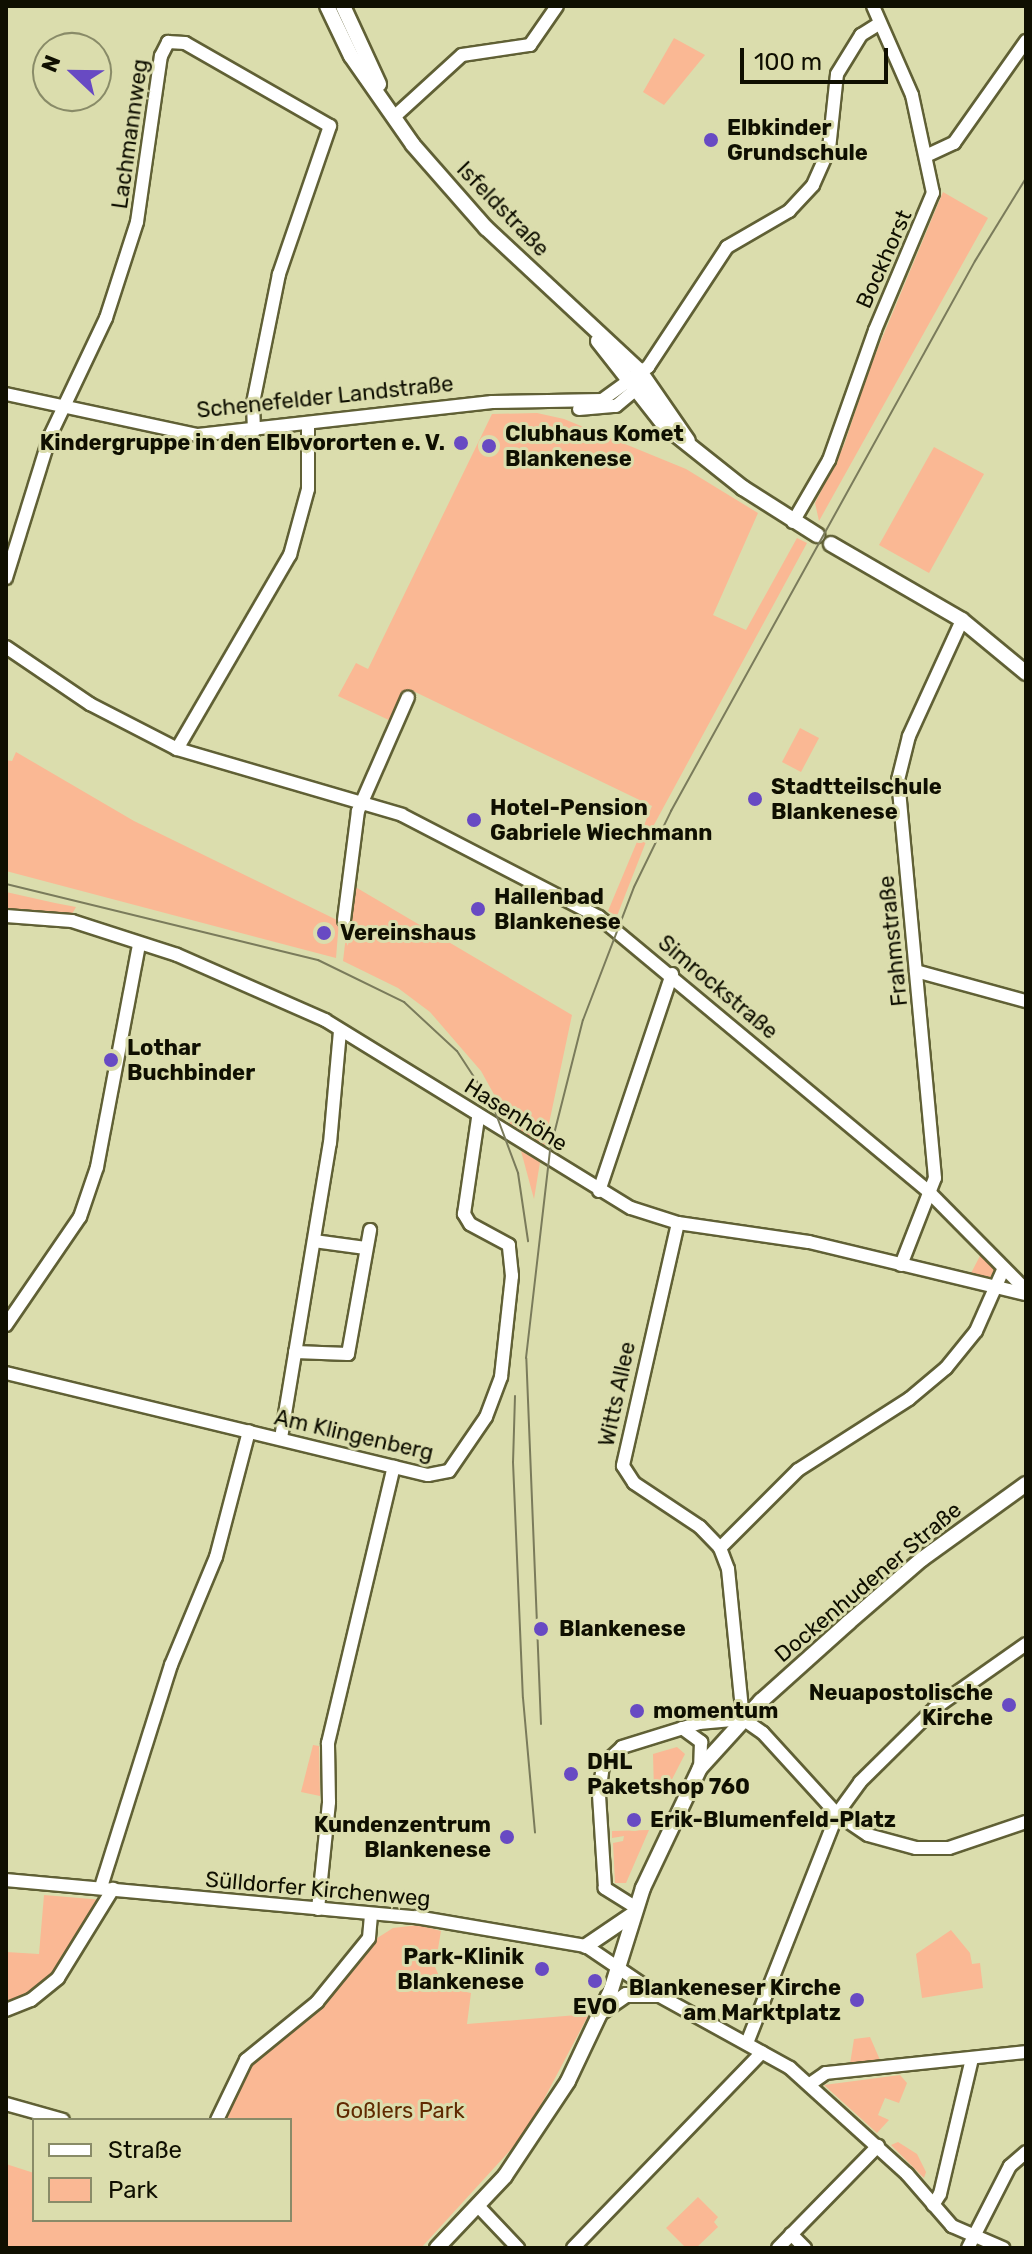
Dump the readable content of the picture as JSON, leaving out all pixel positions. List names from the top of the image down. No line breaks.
{"streets":{"main road":["Isfeldstraße","Dockenhudener Straße"],"street":["Lachmannweg","Bockhorst","Schenefelder Landstraße","Frahmstraße","Simrockstraße","Hasenhöhe","Witts Allee","Am Klingenberg","Sülldorfer Kirchenweg"]},"crossings":[["Lachmannweg","Schenefelder Landstraße"],["Isfeldstraße","Bockhorst"],["Isfeldstraße","Schenefelder Landstraße"],["Frahmstraße","Simrockstraße"],["Frahmstraße","Hasenhöhe"],["Simrockstraße","Hasenhöhe"],["Hasenhöhe","Witts Allee"],["Hasenhöhe","Am Klingenberg"]],"parks":["Goßlers Park"],"places":["Elbkinder Grundschule","Kindergruppe in den Elbvororten e. V.","Clubhaus Komet Blankenese","Stadtteilschule Blankenese","Hotel-Pension Gabriele Wiechmann","Hallenbad Blankenese","Vereinshaus","Lothar Buchbinder","Blankenese","Neuapostolische Kirche","momentum","DHL Paketshop 760","Erik-Blumenfeld-Platz","Kundenzentrum Blankenese","Park-Klinik Blankenese","EVO","Blankeneser Kirche am Marktplatz"],"legend":["Straße","Park"],"scale_bar":"100 m","north":"left"}
